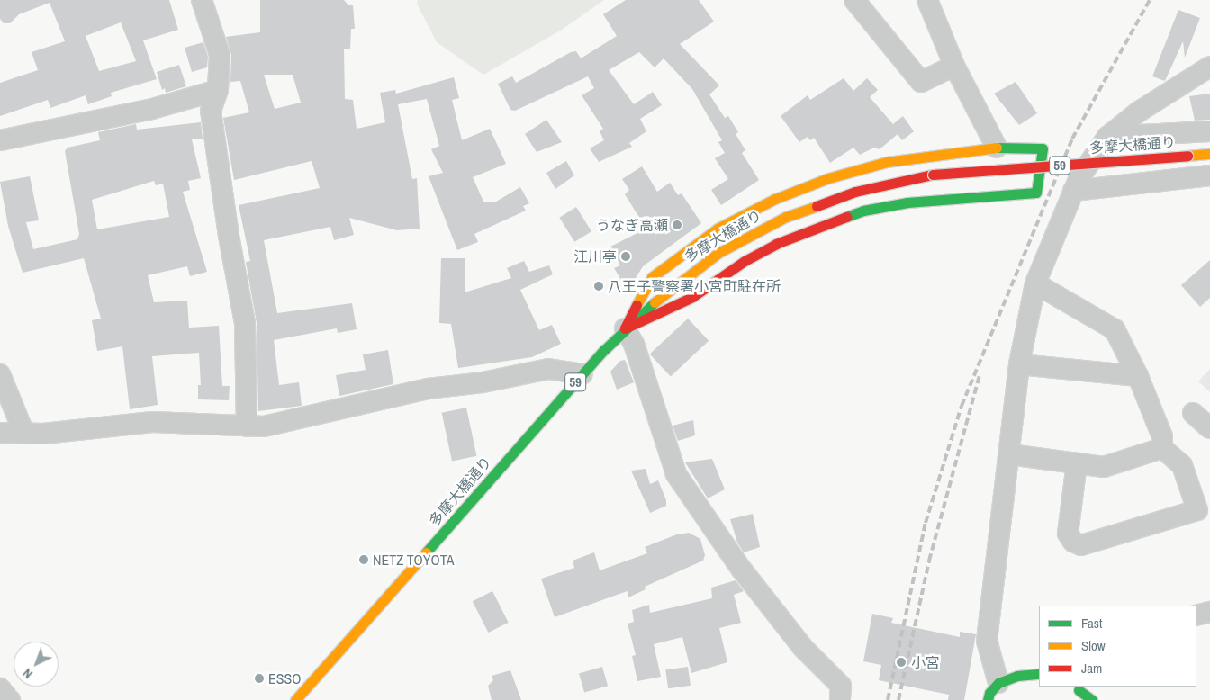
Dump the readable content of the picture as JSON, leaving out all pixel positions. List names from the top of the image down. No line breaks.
{"streets":{"main road":["多摩大橋通り","59"]},"places":["うなぎ高瀬","江川亭","八王子警察署小宮町駐在所","NETZ TOYOTA","小宮","ESSO"],"legend":["Fast","Slow","Jam"],"north":"bottom left"}
